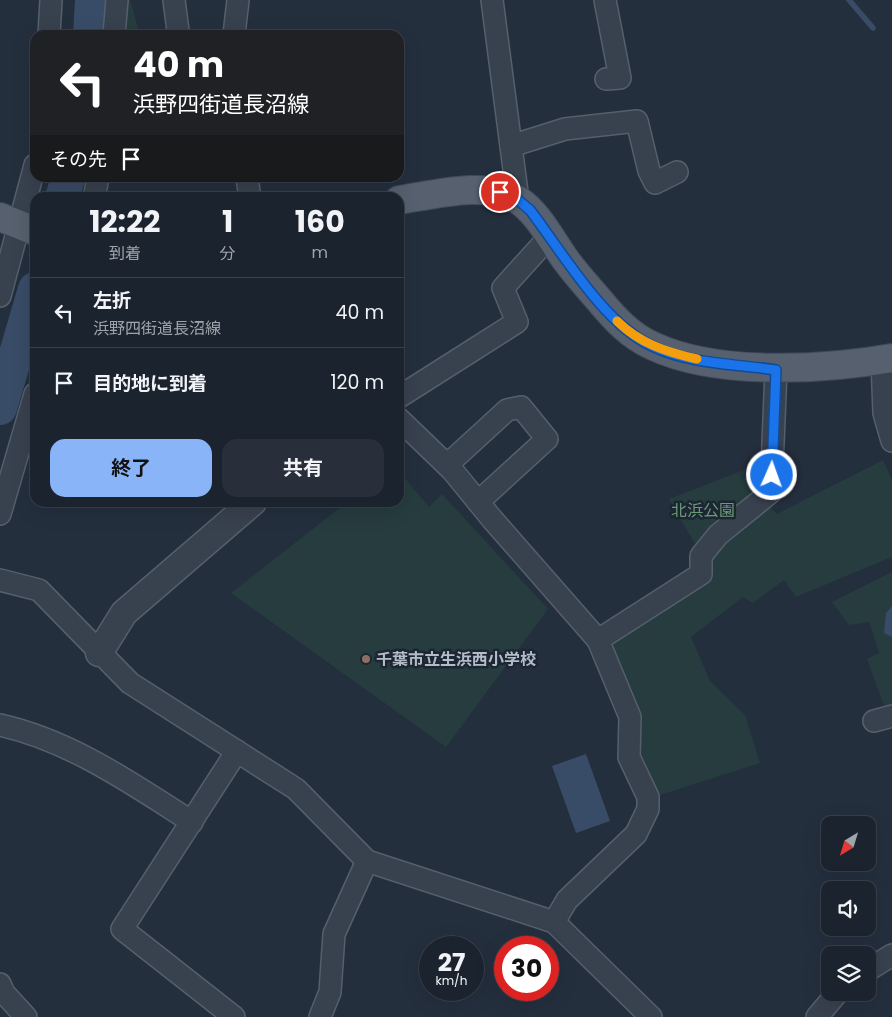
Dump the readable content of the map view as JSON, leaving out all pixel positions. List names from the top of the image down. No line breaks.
{"parks":["北浜公園"],"places":["千葉市立生浜西小学校"],"north":"bottom left","page":{"turn":["40 m","浜野四街道長沼線"],"then":"その先","eta":["12:22","到着","1","分","160","m"],"list":[{"name":"左折","note":"浜野四街道長沼線","value":"40 m"},{"name":"目的地に到着","value":"120 m"}],"buttons":["終了","共有"],"speed":"27 km/h","limit":"30"}}
